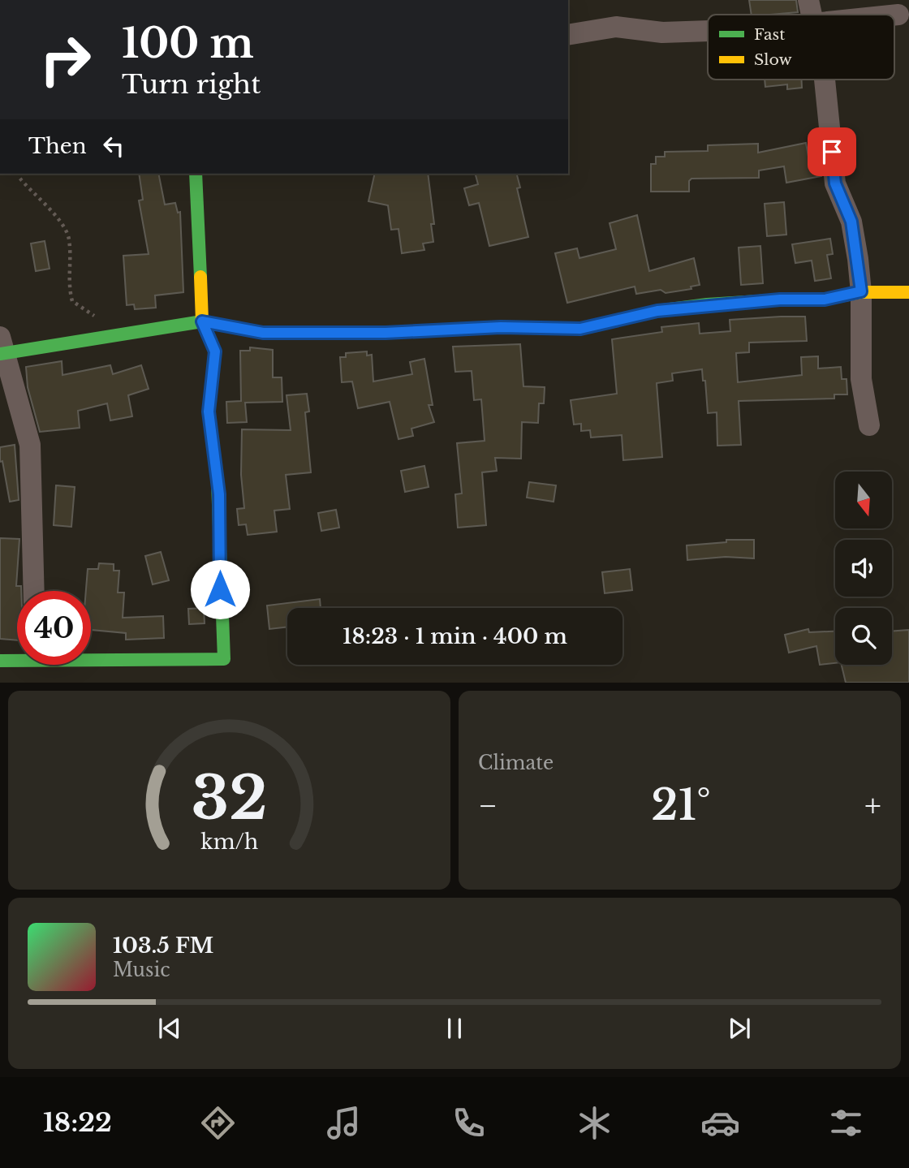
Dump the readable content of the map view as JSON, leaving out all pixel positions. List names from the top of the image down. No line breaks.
{"legend":["Fast","Slow"],"north":"bottom","page":{"turn":["100 m","Turn right"],"then":"Then","limit":"40","trip":"18:23 · 1 min · 400 m","tile":"Climate","heat":["−","21°","+"],"song":["103.5 FM","Music"],"tabs":"18:22","gauge":["32","km/h"]}}
